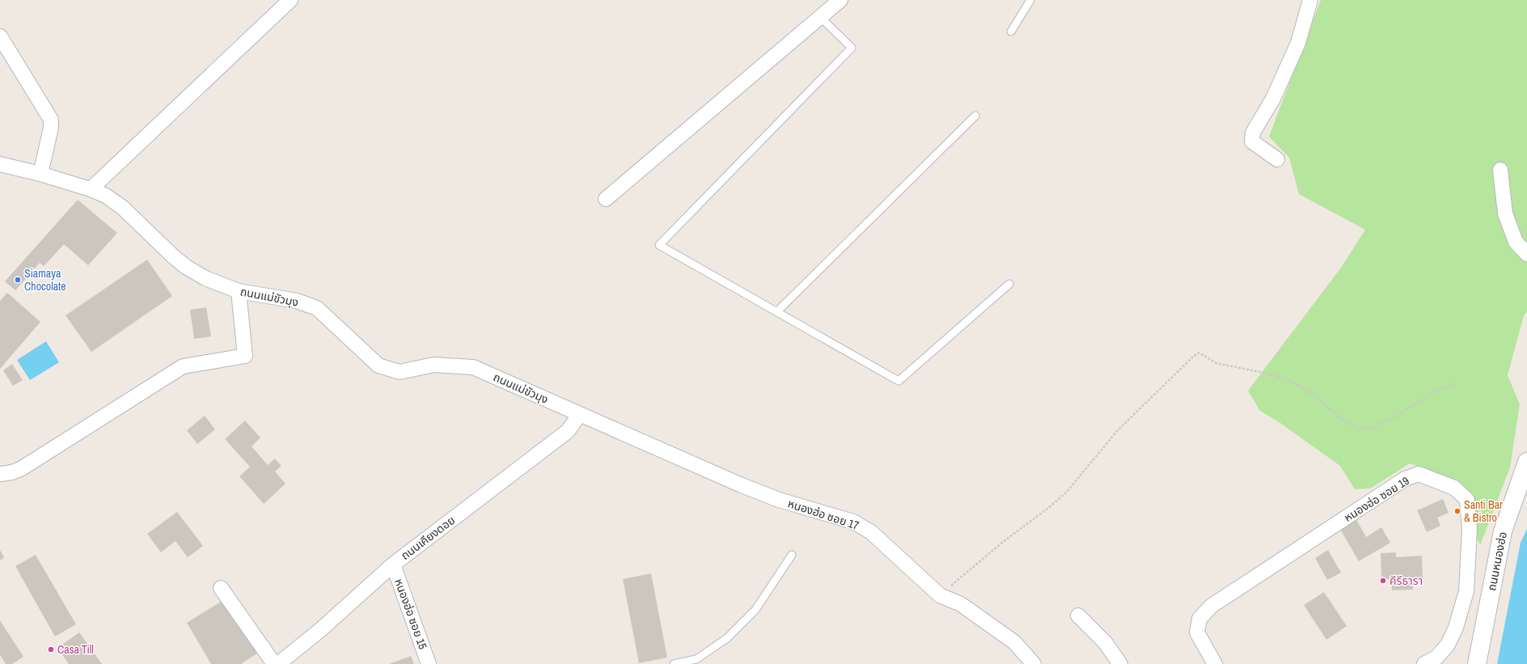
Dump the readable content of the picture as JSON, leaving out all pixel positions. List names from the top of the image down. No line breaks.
{"streets":{"street":["ถนนแม่ขัวมุง","หนองฮ่อ ซอย 19","หนองฮ่อ ซอย 17","ถนนเคียงดอย","ถนนหนองฮ่อ","หนองฮ่อ ซอย 15"]},"crossings":[["ถนนแม่ขัวมุง","หนองฮ่อ ซอย 17"],["ถนนแม่ขัวมุง","ถนนเคียงดอย"],["หนองฮ่อ ซอย 17","ถนนเคียงดอย"],["ถนนเคียงดอย","หนองฮ่อ ซอย 15"]],"places":["Siamaya Chocolate","Santi Bar & Bistro","คีรีธารา","Casa Till"]}
